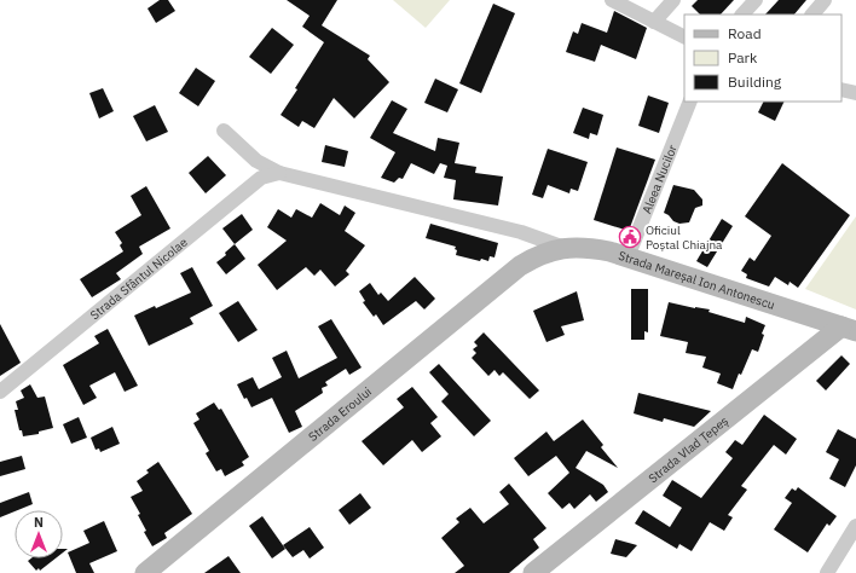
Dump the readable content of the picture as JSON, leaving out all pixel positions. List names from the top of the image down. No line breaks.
{"streets":{"main road":["Strada Mareșal Ion Antonescu","Strada Eroului","Strada Vlad Țepeș"],"street":["Aleea Nucilor","Strada Sfântul Nicolae"]},"crossings":[["Aleea Nucilor","Strada Mareșal Ion Antonescu"],["Strada Mareșal Ion Antonescu","Strada Eroului"],["Strada Mareșal Ion Antonescu","Strada Vlad Țepeș"]],"places":{"public building":["Oficiul Poștal Chiajna"]},"legend":["Road","Park","Building"],"north":"top"}
